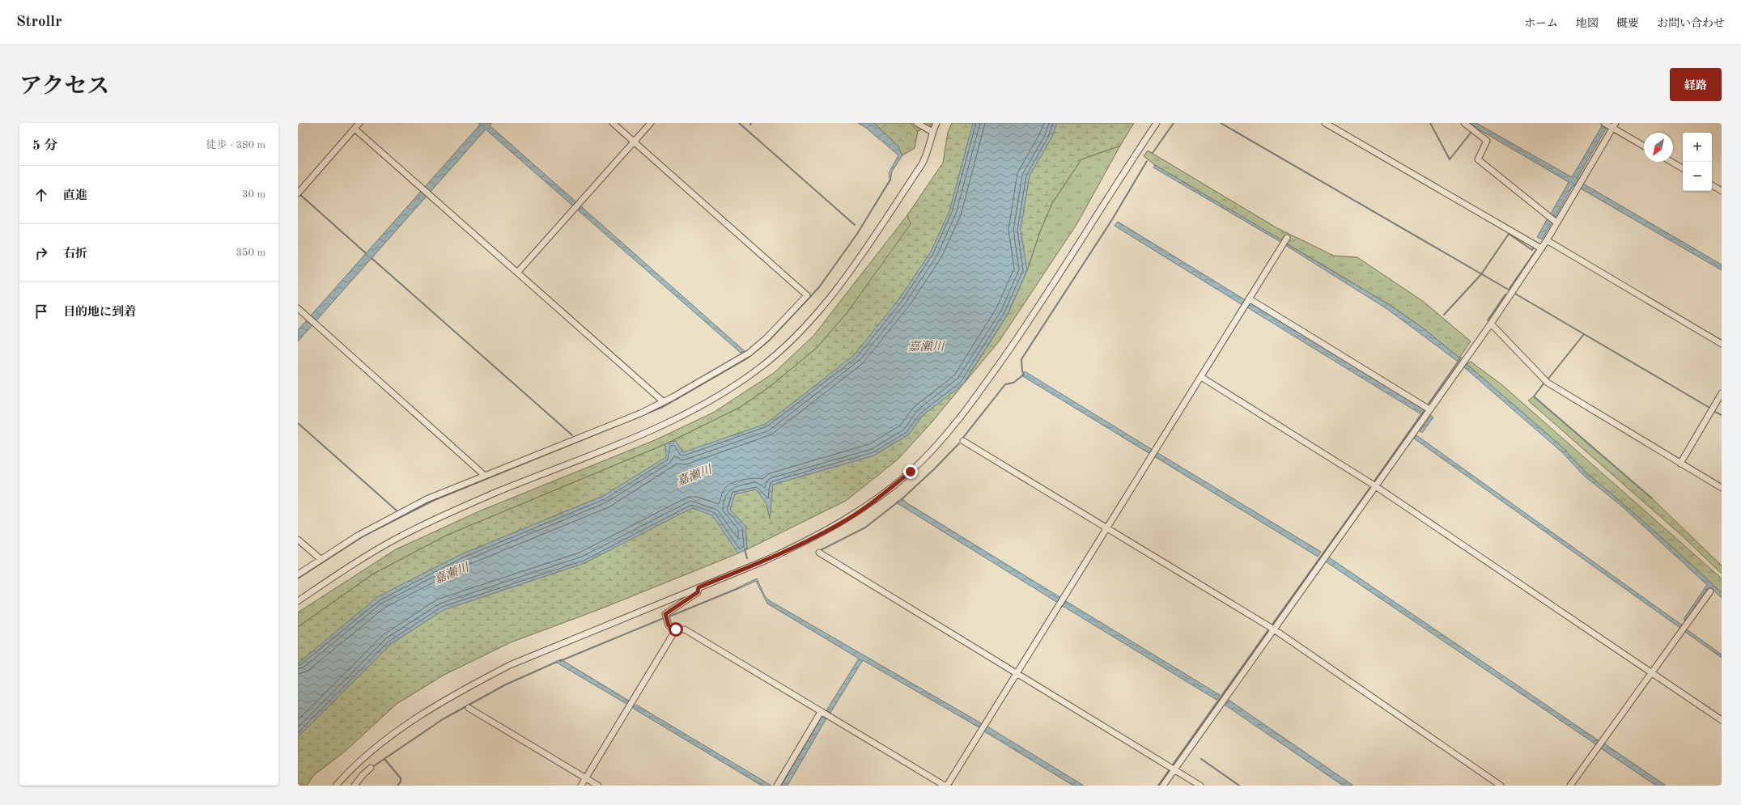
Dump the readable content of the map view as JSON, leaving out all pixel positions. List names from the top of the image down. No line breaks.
{"water":["嘉瀬川"],"north":"bottom left","page":{"header":"Strollr","nav":["ホーム","地図","概要","お問い合わせ"],"title":"アクセス","buttons":"経路","heading":["5 分","徒歩 · 380 m"],"map_buttons":["+","−"],"list":[["直進","30 m"],["右折","350 m"],"目的地に到着"]}}
